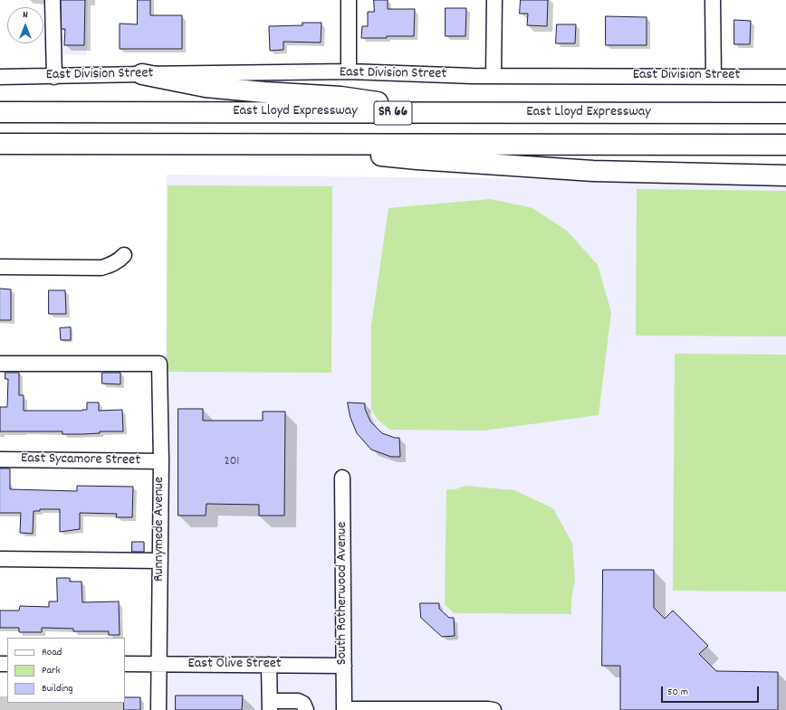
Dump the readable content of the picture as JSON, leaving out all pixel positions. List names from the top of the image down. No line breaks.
{"streets":{"highway":["East Lloyd Expressway","SR 66"],"street":["East Division Street","East Sycamore Street","Runnymede Avenue","South Rotherwood Avenue","East Olive Street"]},"crossings":[["East Sycamore Street","Runnymede Avenue"],["Runnymede Avenue","East Olive Street"],["South Rotherwood Avenue","East Olive Street"]],"house_numbers":["201"],"legend":["Road","Park","Building"],"scale_bar":"50 m","north":"top"}
